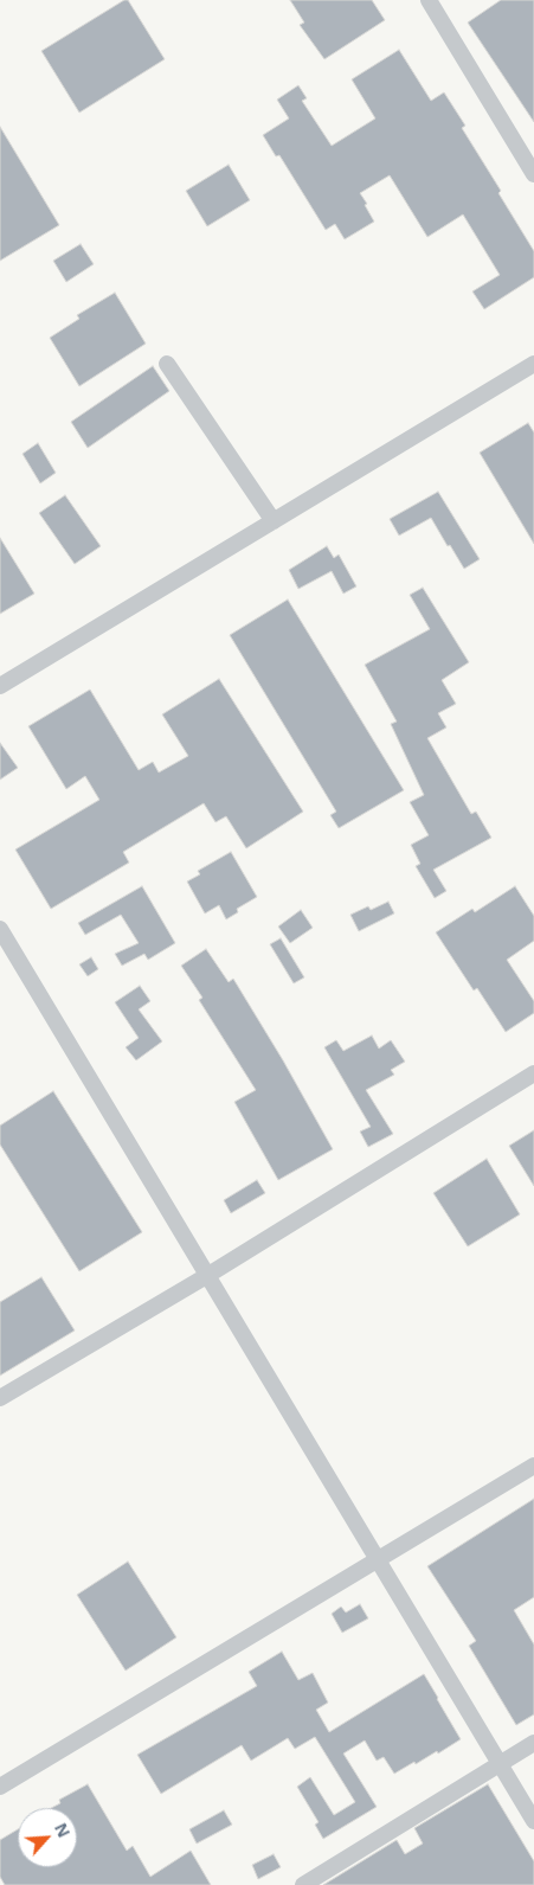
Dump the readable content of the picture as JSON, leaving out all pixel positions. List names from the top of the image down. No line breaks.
{"north":"top right"}
